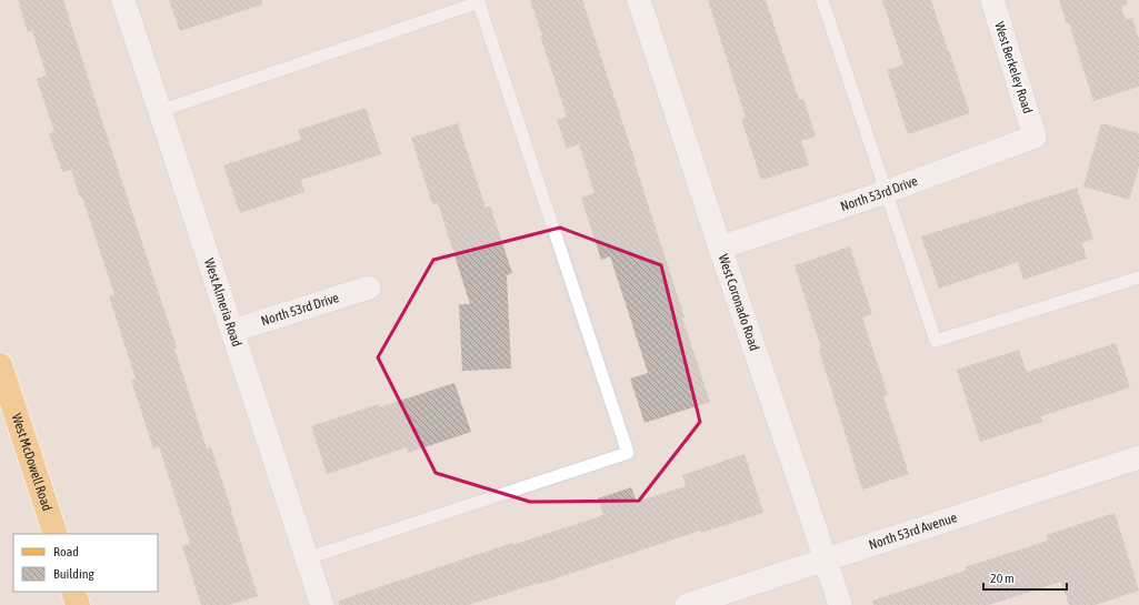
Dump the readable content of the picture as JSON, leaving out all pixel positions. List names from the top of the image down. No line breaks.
{"streets":{"main road":["West McDowell Road"],"street":["West Berkeley Road","North 53rd Drive","West Almeria Road","West Coronado Road","North 53rd Avenue"]},"crossings":[["West Berkeley Road","North 53rd Drive"],["North 53rd Drive","West Almeria Road"],["North 53rd Drive","West Coronado Road"],["West Coronado Road","North 53rd Avenue"]],"legend":["Road","Building"],"scale_bar":"20 m"}
